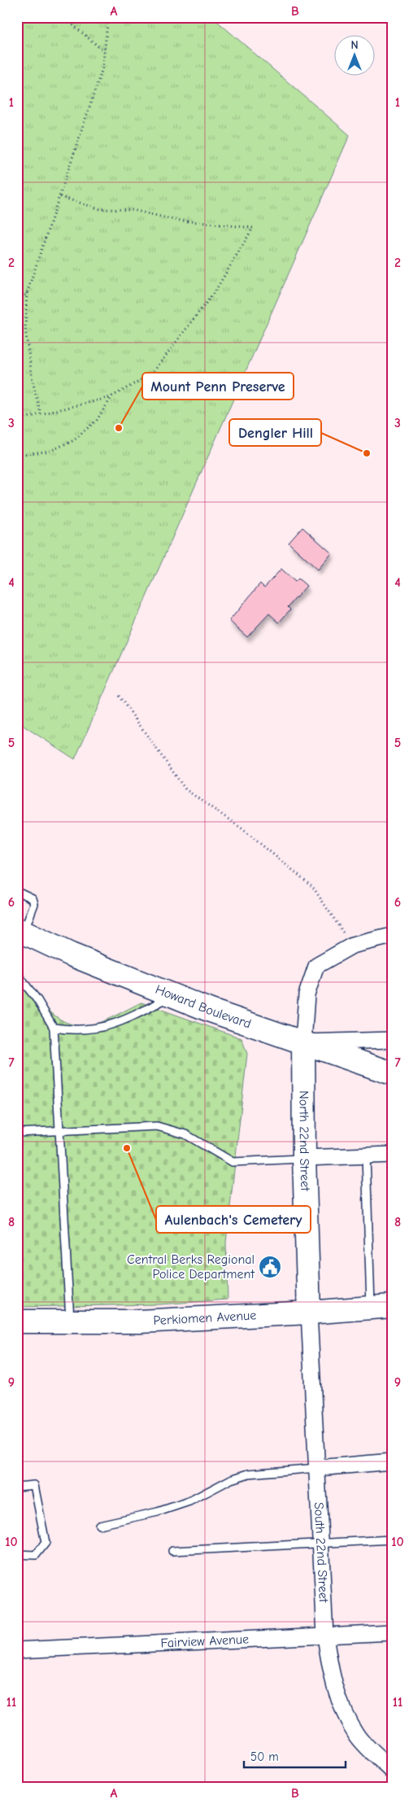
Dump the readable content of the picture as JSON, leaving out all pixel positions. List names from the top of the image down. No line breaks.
{"streets":{"main road":["Howard Boulevard","North 22nd Street","Perkiomen Avenue"],"street":["South 22nd Street","Fairview Avenue"]},"crossings":[["Howard Boulevard","North 22nd Street"],["North 22nd Street","Perkiomen Avenue"],["North 22nd Street","South 22nd Street"],["Perkiomen Avenue","South 22nd Street"],["South 22nd Street","Fairview Avenue"]],"places":{"other":["Mount Penn Preserve","Dengler Hill","Aulenbach's Cemetery"],"public building":["Central Berks Regional Police Department"]},"scale_bar":"50 m","north":"top","grid":{"columns":["A","B"],"rows":["1","2","3","4","5","6","7","8","9","10","11"]}}
